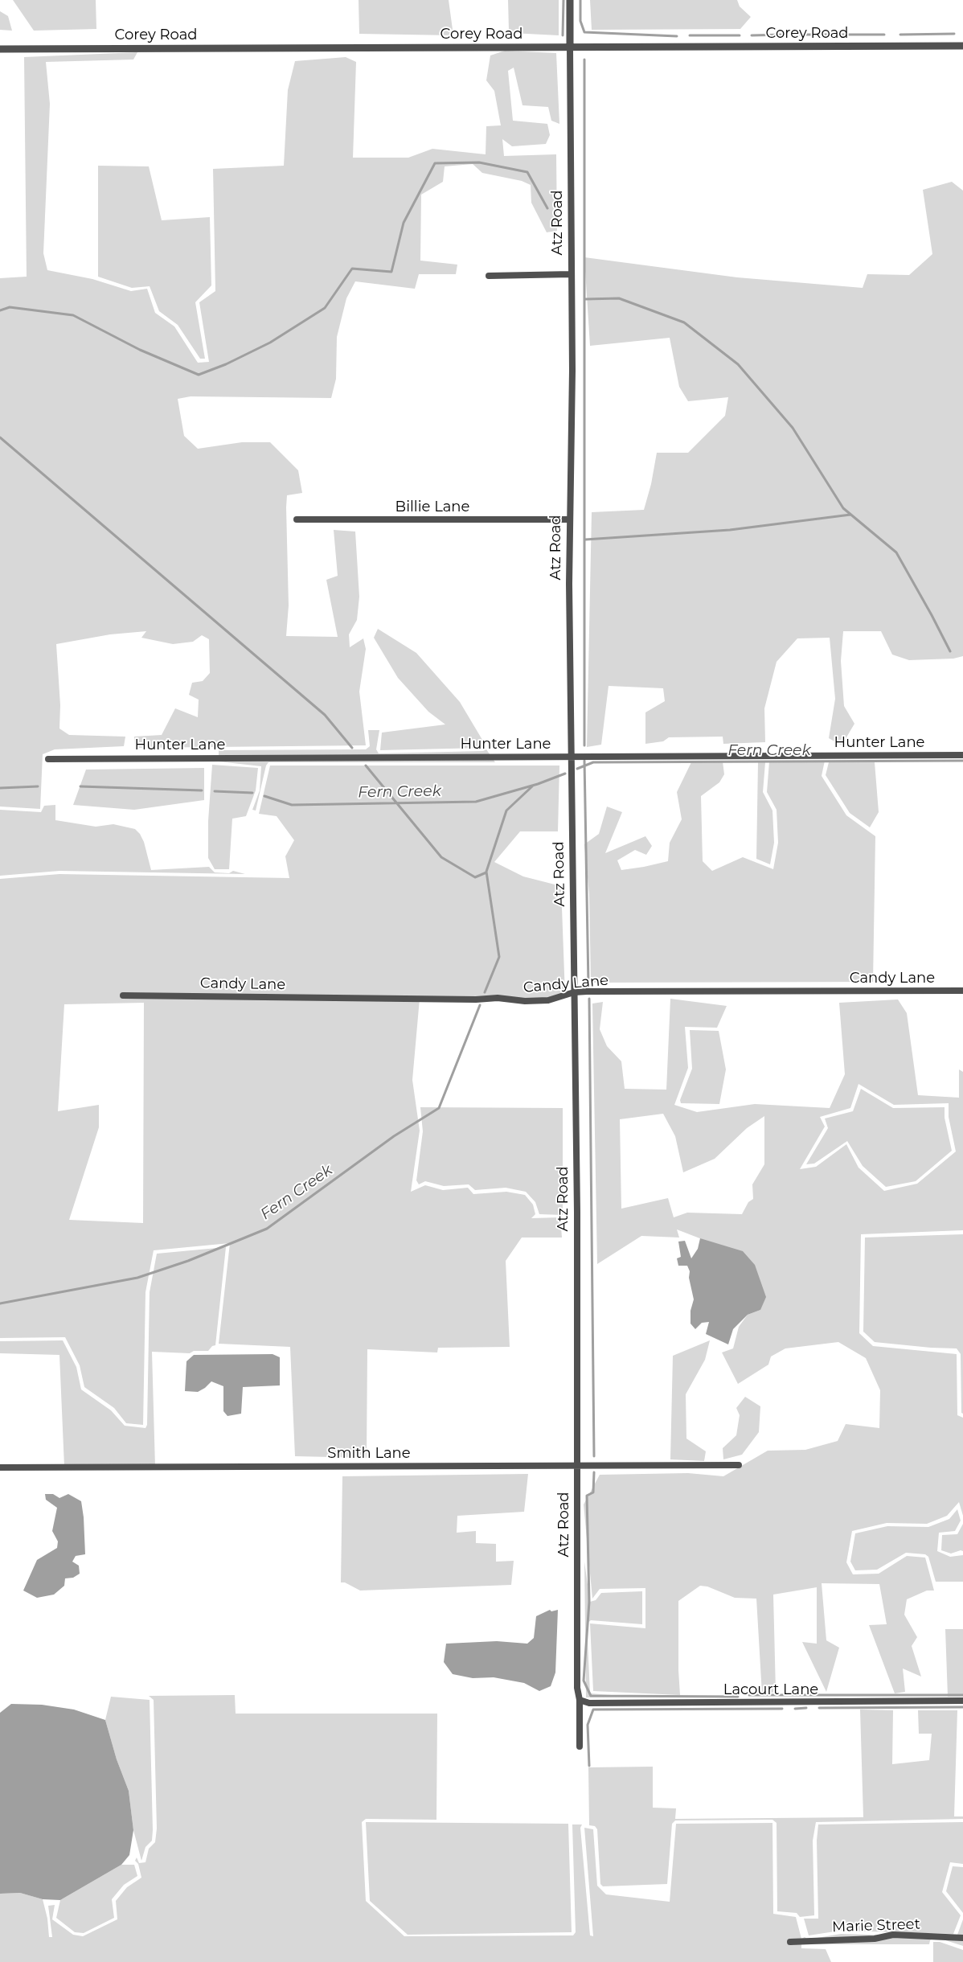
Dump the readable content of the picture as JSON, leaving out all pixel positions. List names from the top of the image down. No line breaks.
{"streets":{"street":["Corey Road","Atz Road","Billie Lane","Hunter Lane","Candy Lane","Smith Lane","Lacourt Lane","Marie Street"]},"crossings":[["Corey Road","Atz Road"],["Atz Road","Billie Lane"],["Atz Road","Hunter Lane"],["Atz Road","Candy Lane"],["Atz Road","Smith Lane"],["Atz Road","Lacourt Lane"]],"water":["Fern Creek"]}
